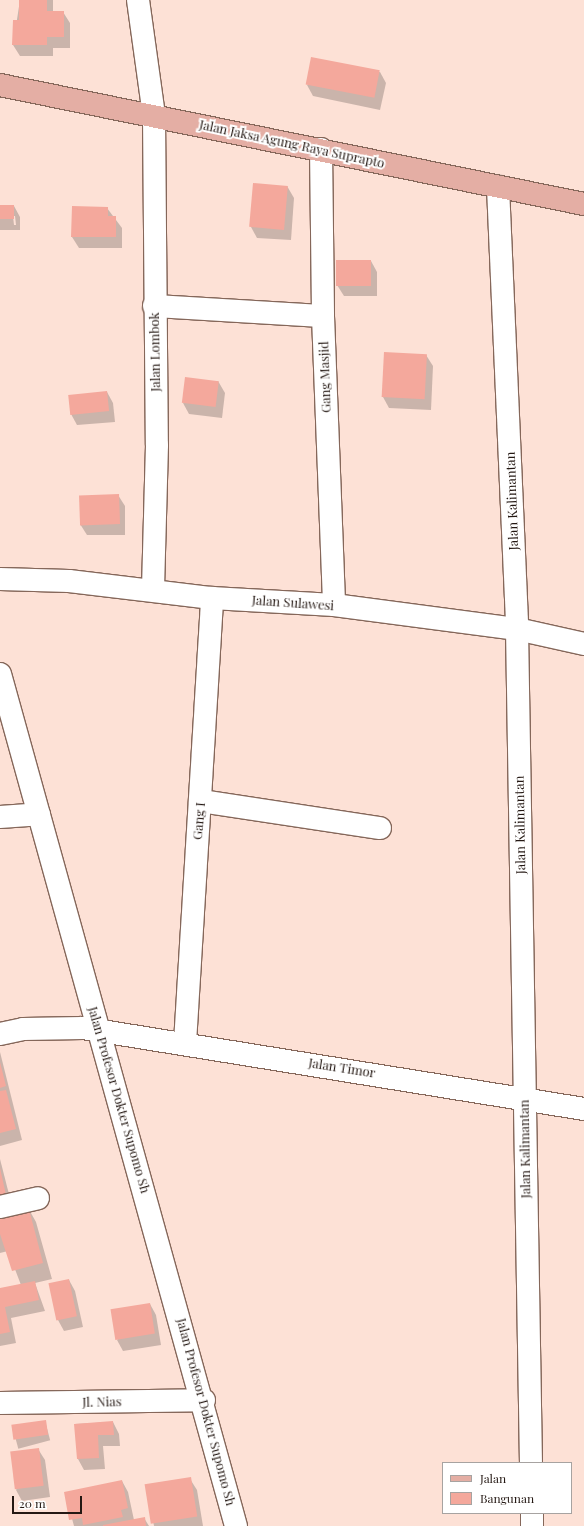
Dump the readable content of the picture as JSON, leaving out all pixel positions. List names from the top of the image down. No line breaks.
{"streets":{"main road":["Jalan Jaksa Agung Raya Suprapto"],"street":["Jalan Lombok","Gang Masjid","Jalan Kalimantan","Jalan Sulawesi","Gang I","Jalan Timor","Jalan Profesor Dokter Supomo Sh","Jl. Nias"]},"crossings":[["Jalan Jaksa Agung Raya Suprapto","Jalan Lombok"],["Jalan Jaksa Agung Raya Suprapto","Gang Masjid"],["Jalan Jaksa Agung Raya Suprapto","Jalan Kalimantan"],["Jalan Lombok","Jalan Sulawesi"],["Gang Masjid","Jalan Sulawesi"],["Jalan Kalimantan","Jalan Sulawesi"],["Jalan Kalimantan","Jalan Timor"],["Jalan Sulawesi","Gang I"],["Gang I","Jalan Timor"],["Jalan Timor","Jalan Profesor Dokter Supomo Sh"],["Jalan Profesor Dokter Supomo Sh","Jl. Nias"]],"legend":["Jalan","Bangunan"],"scale_bar":"20 m"}
